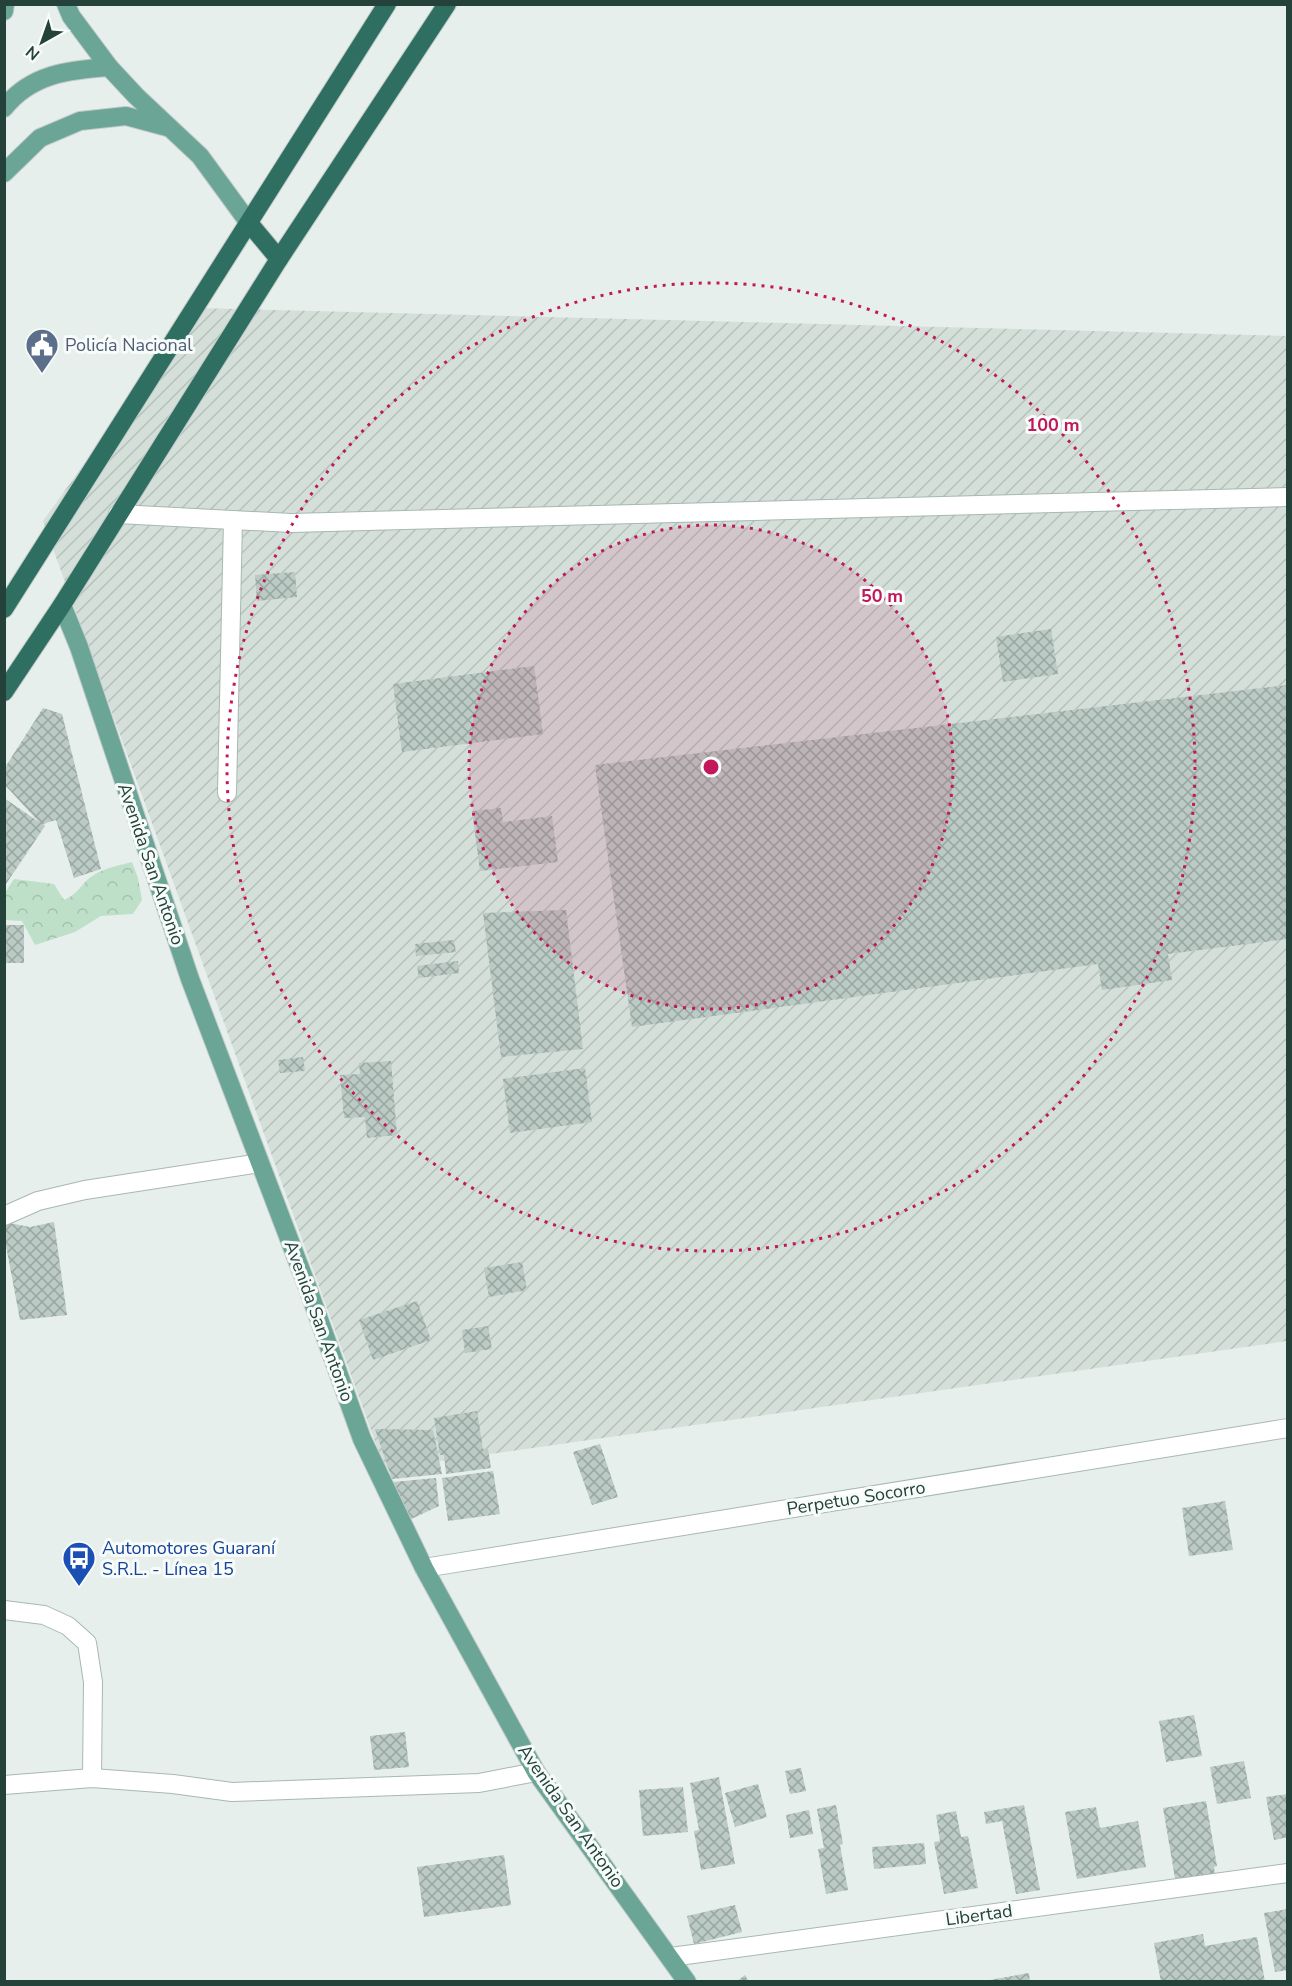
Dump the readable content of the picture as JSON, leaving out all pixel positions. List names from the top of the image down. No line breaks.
{"streets":{"main road":["Avenida San Antonio"],"street":["Perpetuo Socorro","Libertad"]},"crossings":[["Avenida San Antonio","Perpetuo Socorro"],["Avenida San Antonio","Libertad"]],"places":{"public building":["Policía Nacional"],"bus stop":["Automotores Guaraní S.R.L. - Línea 15"]},"north":"bottom left","rings":["100 m","50 m"]}
